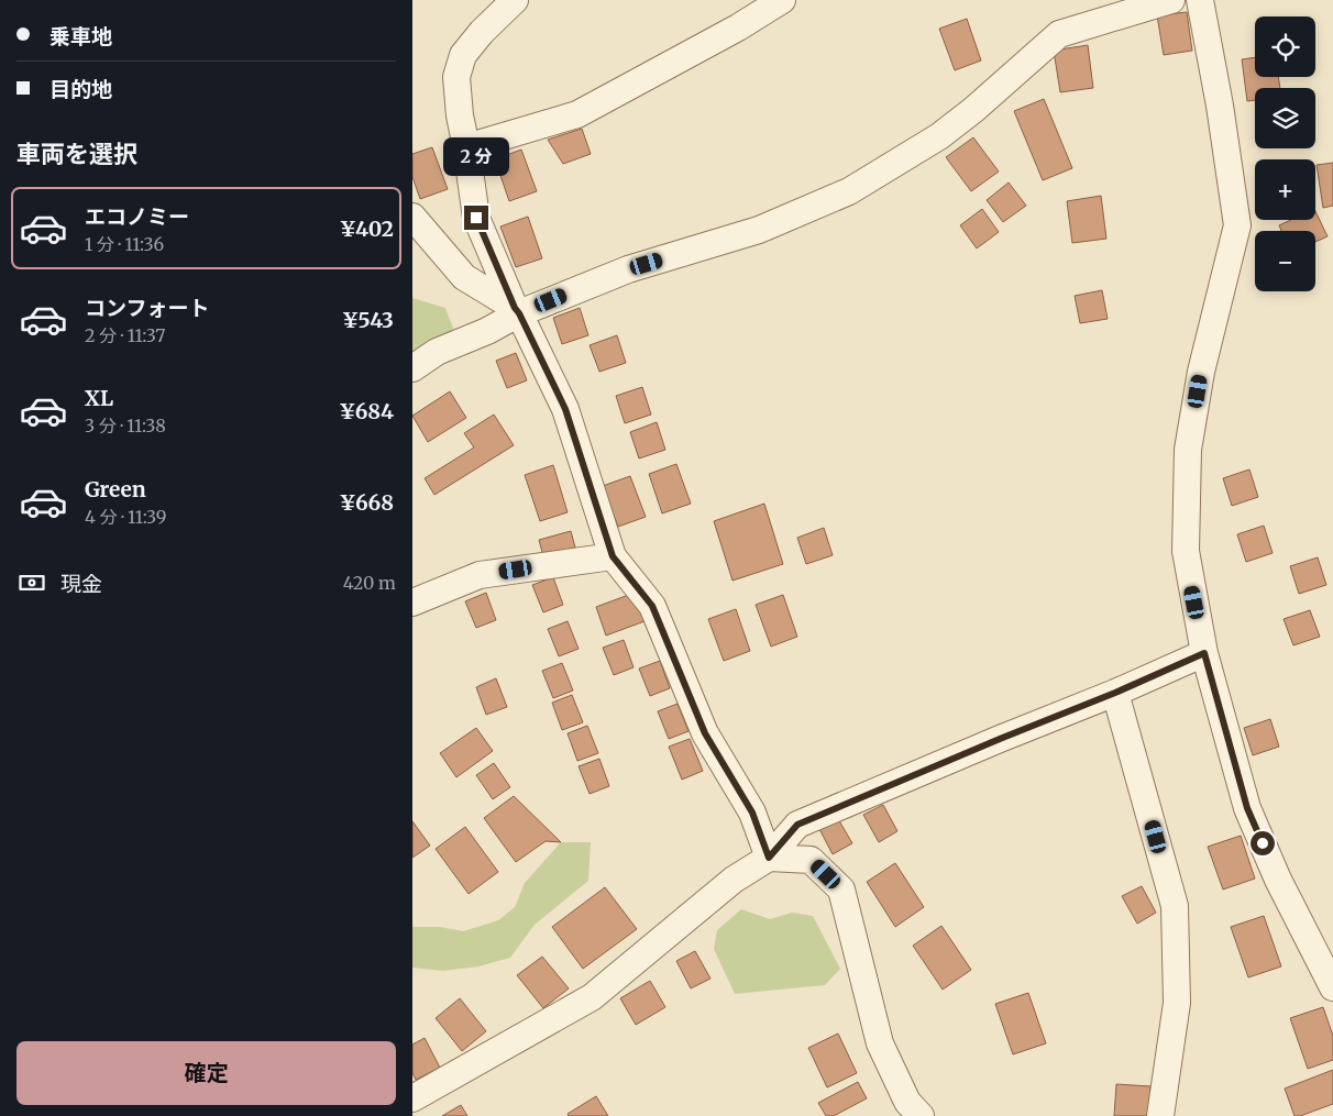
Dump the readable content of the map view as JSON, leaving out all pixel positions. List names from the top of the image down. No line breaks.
{"page":{"banner":["乗車地","目的地"],"map_buttons":["+","−"],"heading":"車両を選択","bubble":"2 分","list":[{"name":"エコノミー","note":"1 分 · 11:36","value":"¥402"},{"name":"コンフォート","note":"2 分 · 11:37","value":"¥543"},{"name":"XL","note":"3 分 · 11:38","value":"¥684"},{"name":"Green","note":"4 分 · 11:39","value":"¥668"}],"pay":["現金","420 m"],"buttons":"確定"}}
